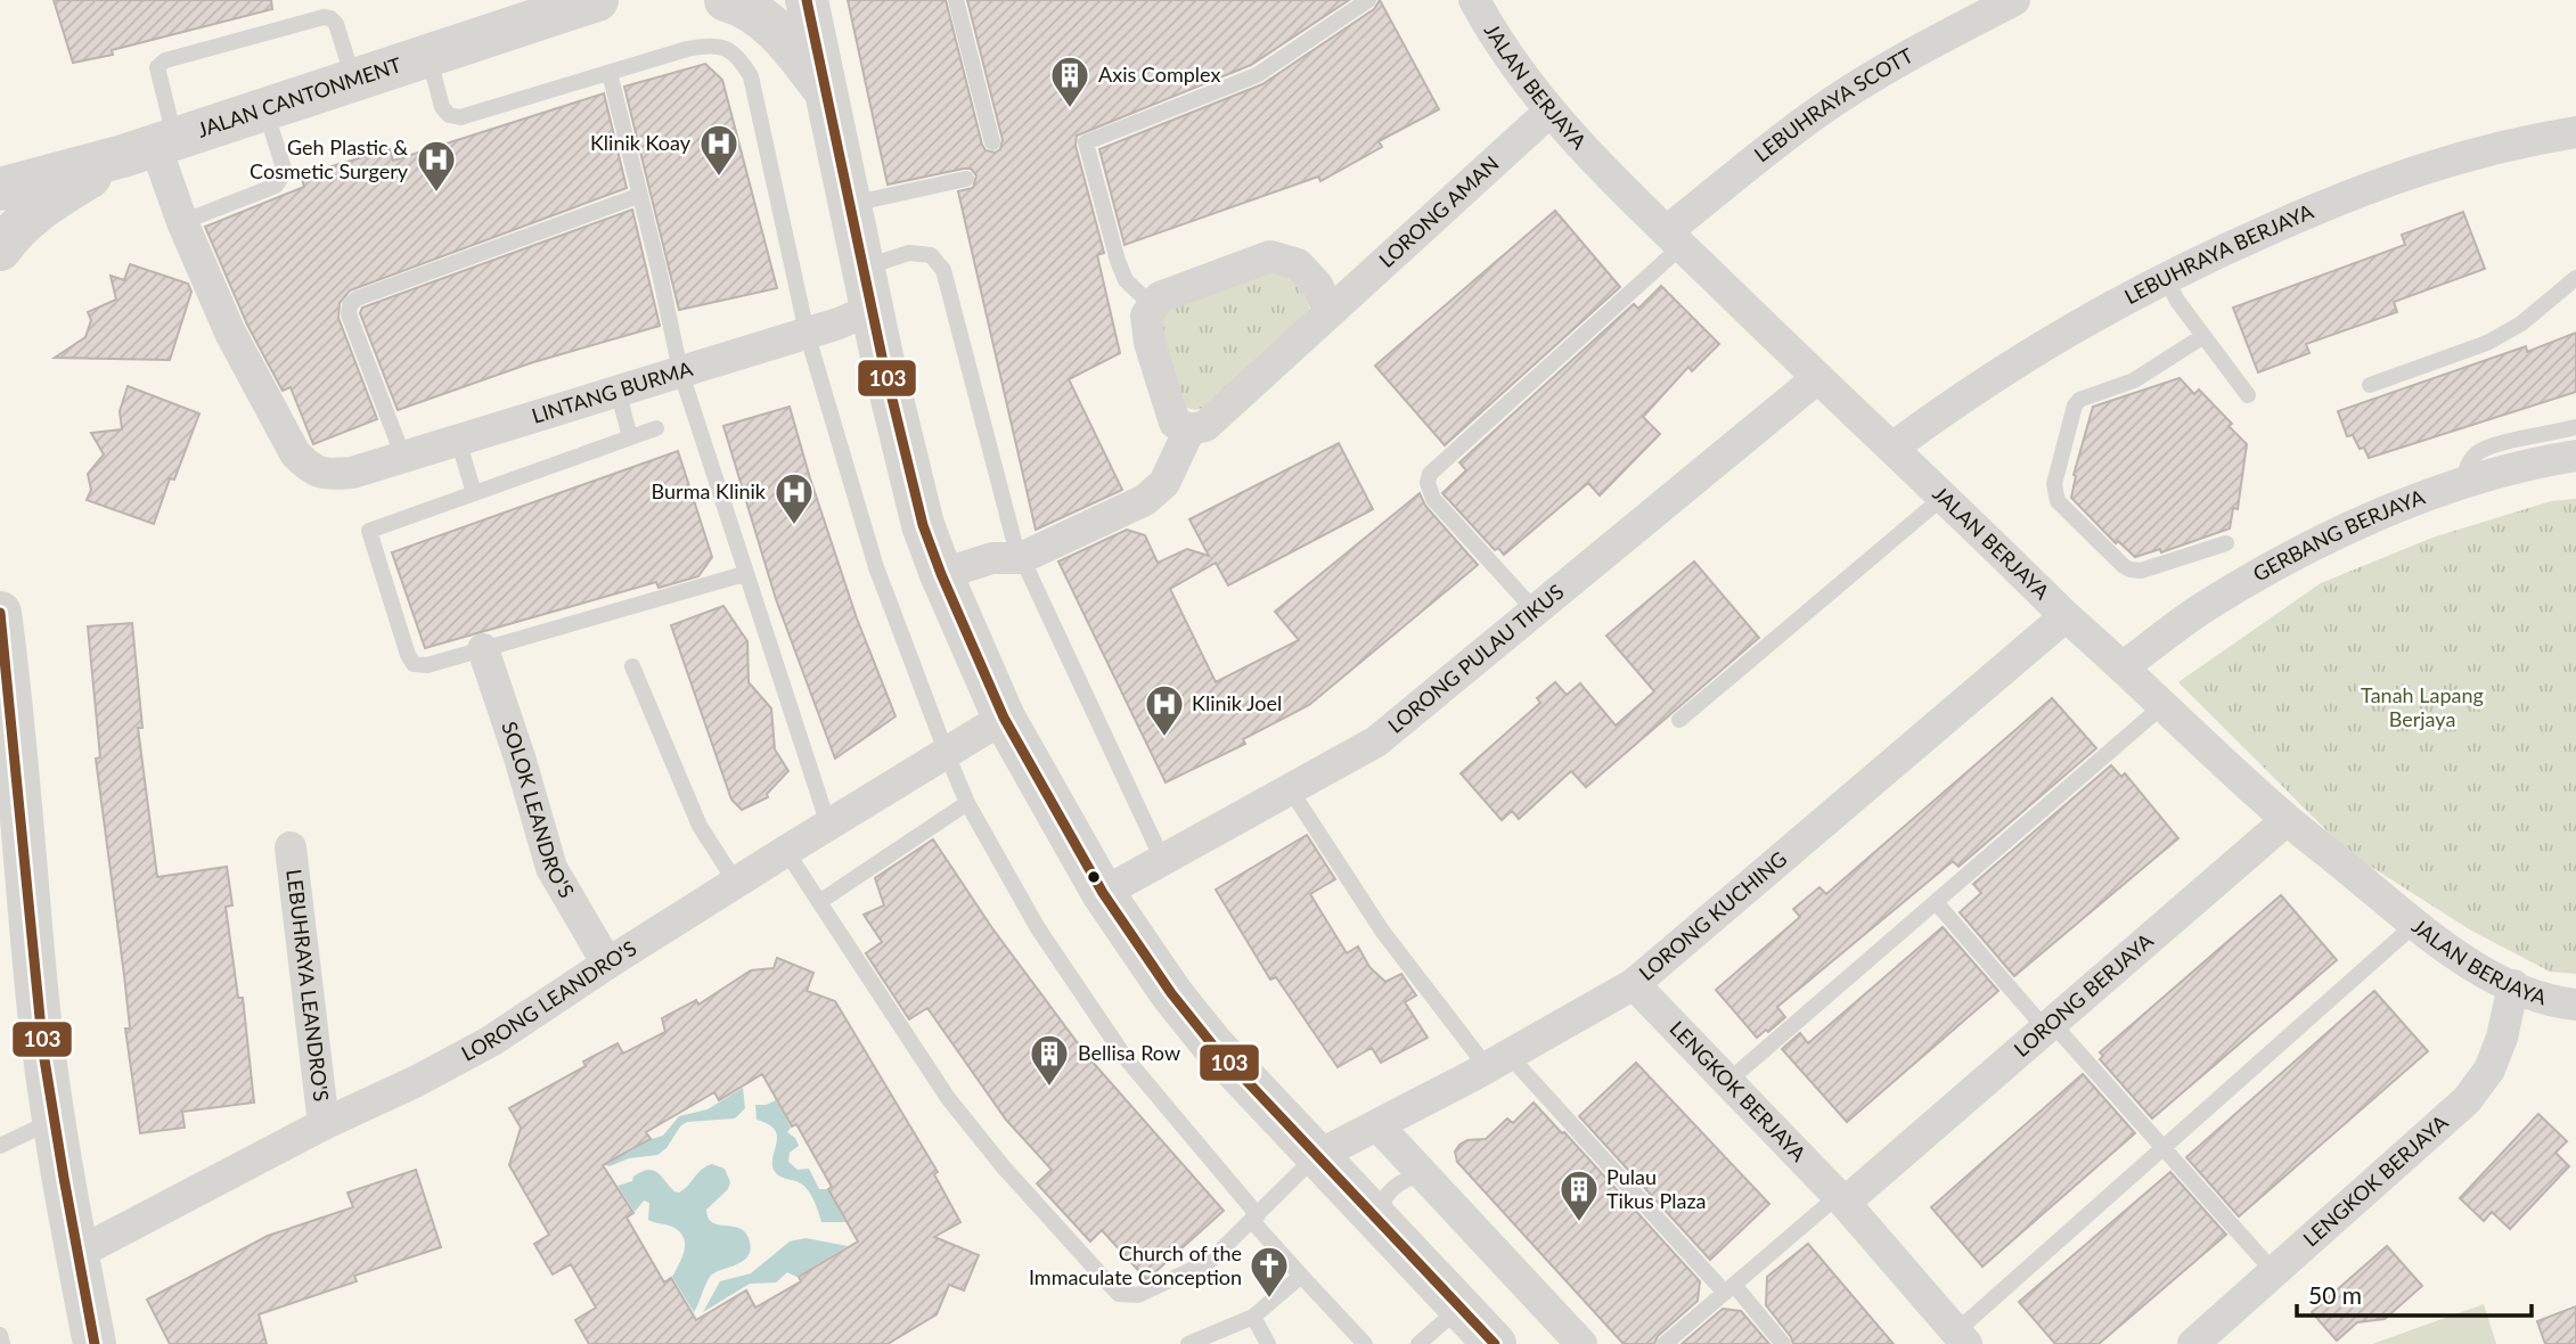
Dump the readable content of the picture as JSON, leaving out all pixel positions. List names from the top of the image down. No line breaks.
{"streets":{"main road":["JALAN CANTONMENT"],"street":["JALAN BERJAYA","LEBUHRAYA SCOTT","LORONG AMAN","LEBUHRAYA BERJAYA","LINTANG BURMA","GERBANG BERJAYA","LORONG PULAU TIKUS","SOLOK LEANDRO'S","LORONG KUCHING","LEBUHRAYA LEANDRO'S","LORONG BERJAYA","LORONG LEANDRO'S","LENGKOK BERJAYA"]},"crossings":[["JALAN BERJAYA","LEBUHRAYA SCOTT"],["JALAN BERJAYA","LORONG AMAN"],["JALAN BERJAYA","LEBUHRAYA BERJAYA"],["JALAN BERJAYA","GERBANG BERJAYA"],["JALAN BERJAYA","LORONG PULAU TIKUS"],["JALAN BERJAYA","LORONG KUCHING"],["JALAN BERJAYA","LORONG BERJAYA"],["JALAN BERJAYA","LENGKOK BERJAYA"],["SOLOK LEANDRO'S","LORONG LEANDRO'S"],["LORONG KUCHING","LENGKOK BERJAYA"],["LEBUHRAYA LEANDRO'S","LORONG LEANDRO'S"],["LORONG BERJAYA","LENGKOK BERJAYA"]],"parks":["Tanah Lapang Berjaya"],"places":{"building":["Axis Complex","Bellisa Row","Pulau Tikus Plaza"],"hospital":["Klinik Koay","Geh Plastic & Cosmetic Surgery","Burma Klinik","Klinik Joel"],"church":["Church of the Immaculate Conception"]},"lines":["transit line 103"],"scale_bar":"50 m"}
